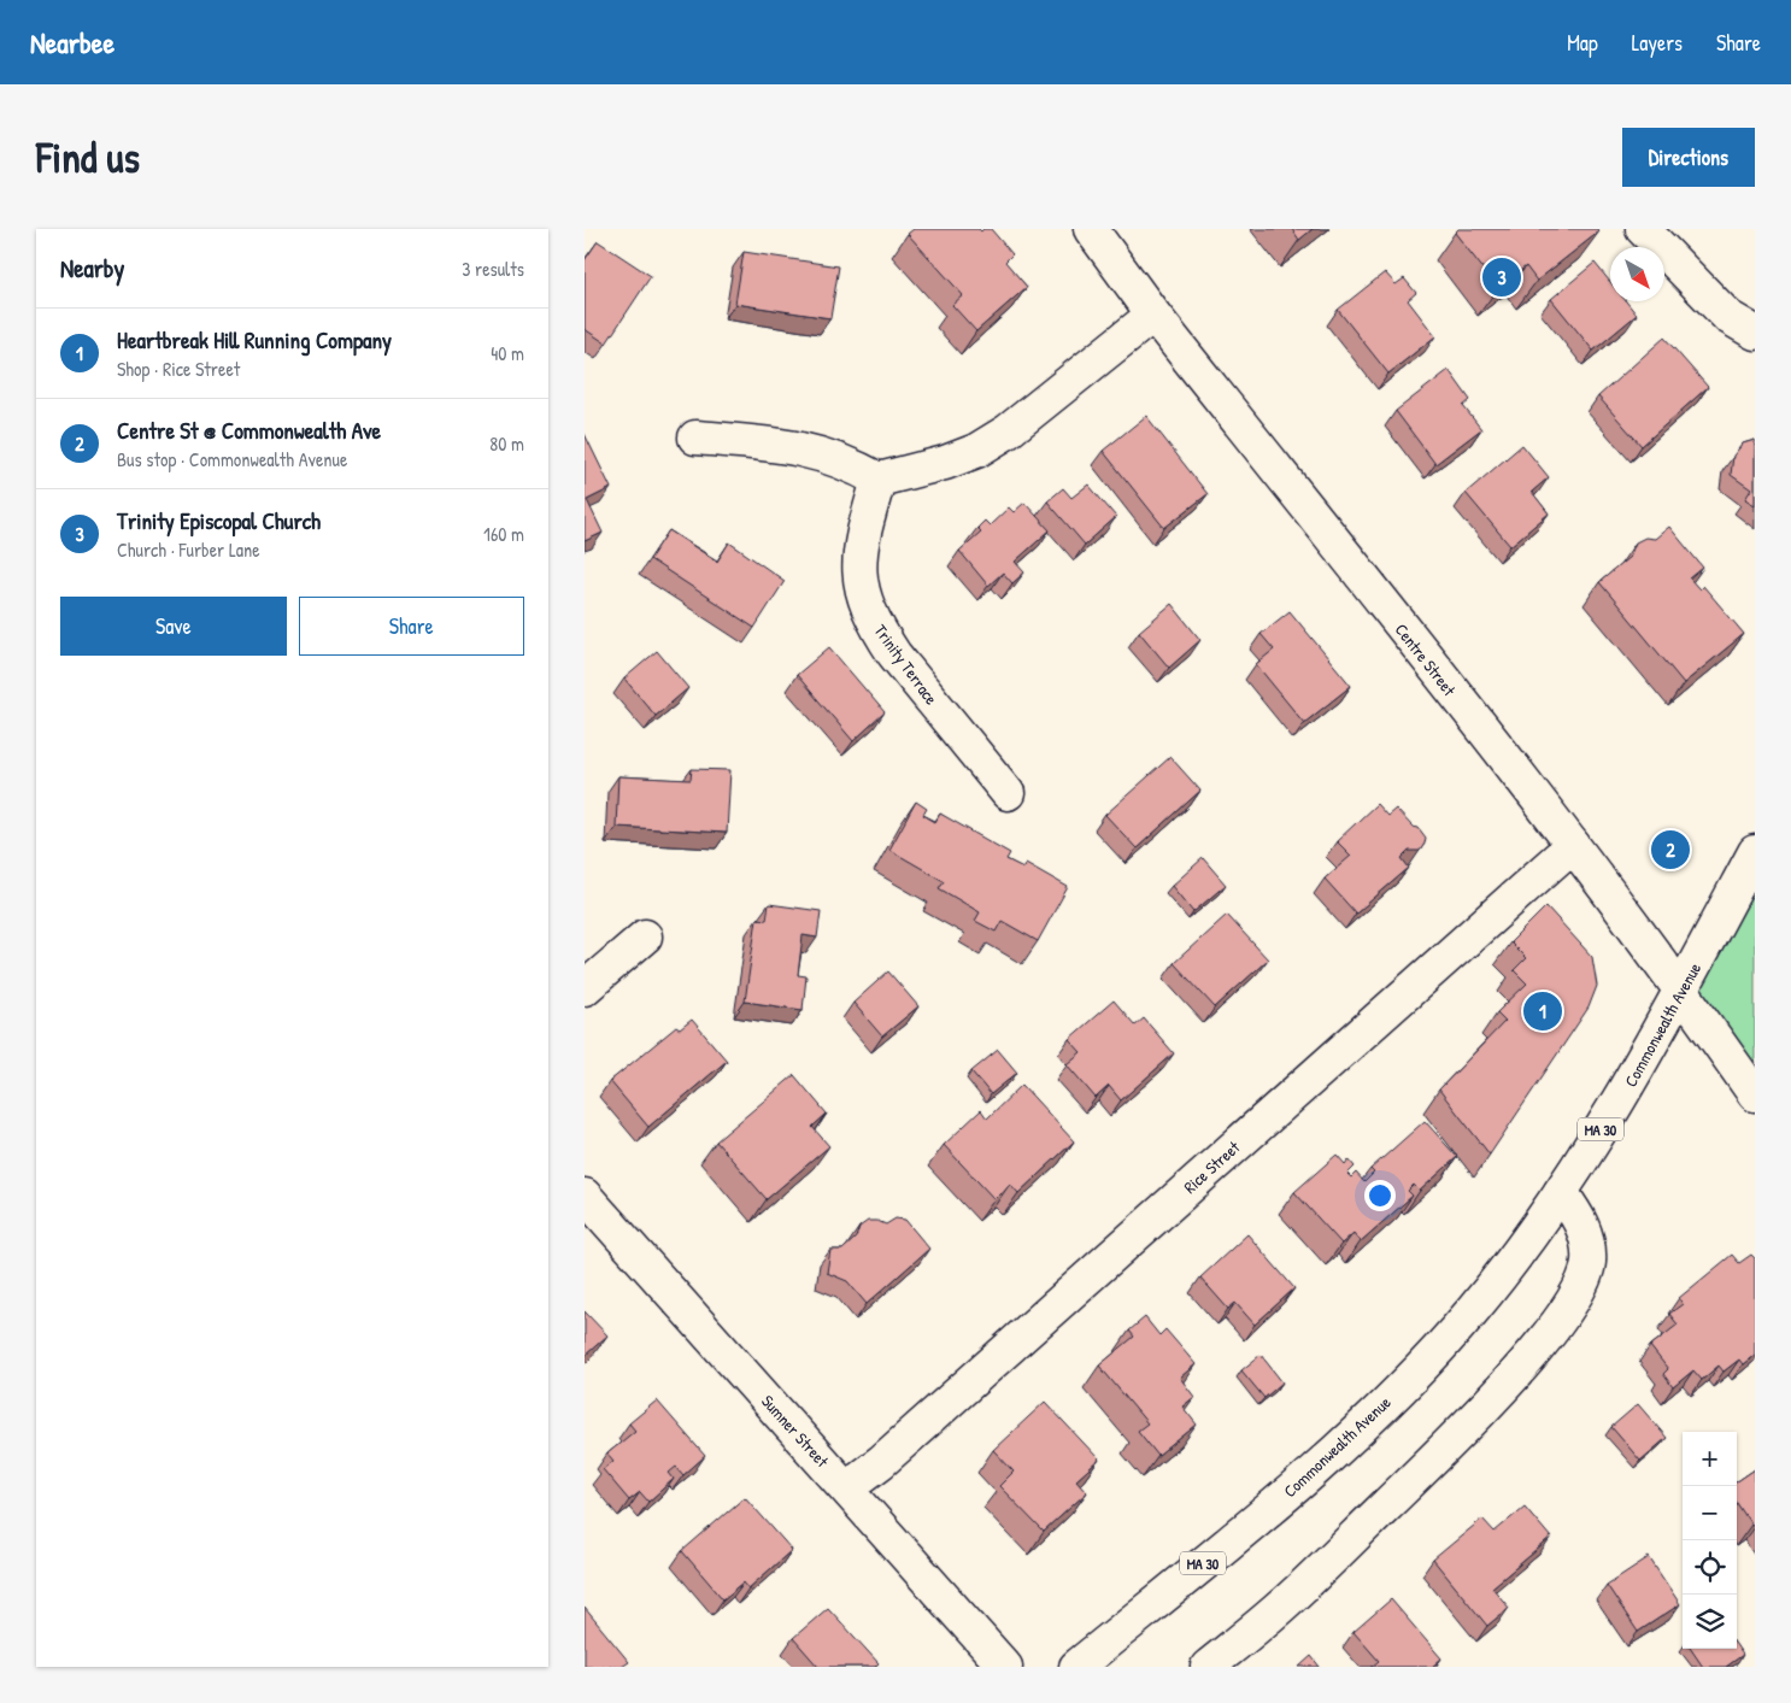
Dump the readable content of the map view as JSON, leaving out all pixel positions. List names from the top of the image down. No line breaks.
{"streets":{"street":["Centre Street","Trinity Terrace","Commonwealth Avenue","MA 30","Rice Street","Sumner Street"]},"crossings":[["Centre Street","Commonwealth Avenue"],["Centre Street","Rice Street"],["Rice Street","Sumner Street"]],"north":"bottom right","page":{"header":"Nearbee","nav":["Map","Layers","Share"],"buttons":["Directions",["Save","Share"]],"title":"Find us","heading":["Nearby","3 results"],"pins":["3","2","1"],"list":[{"mark":"1","name":"Heartbreak Hill Running Company","note":"Shop · Rice Street","value":"40 m"},{"mark":"2","name":"Centre St @ Commonwealth Ave","note":"Bus stop · Commonwealth Avenue","value":"80 m"},{"mark":"3","name":"Trinity Episcopal Church","note":"Church · Furber Lane","value":"160 m"}],"map_buttons":["+","−"]}}
